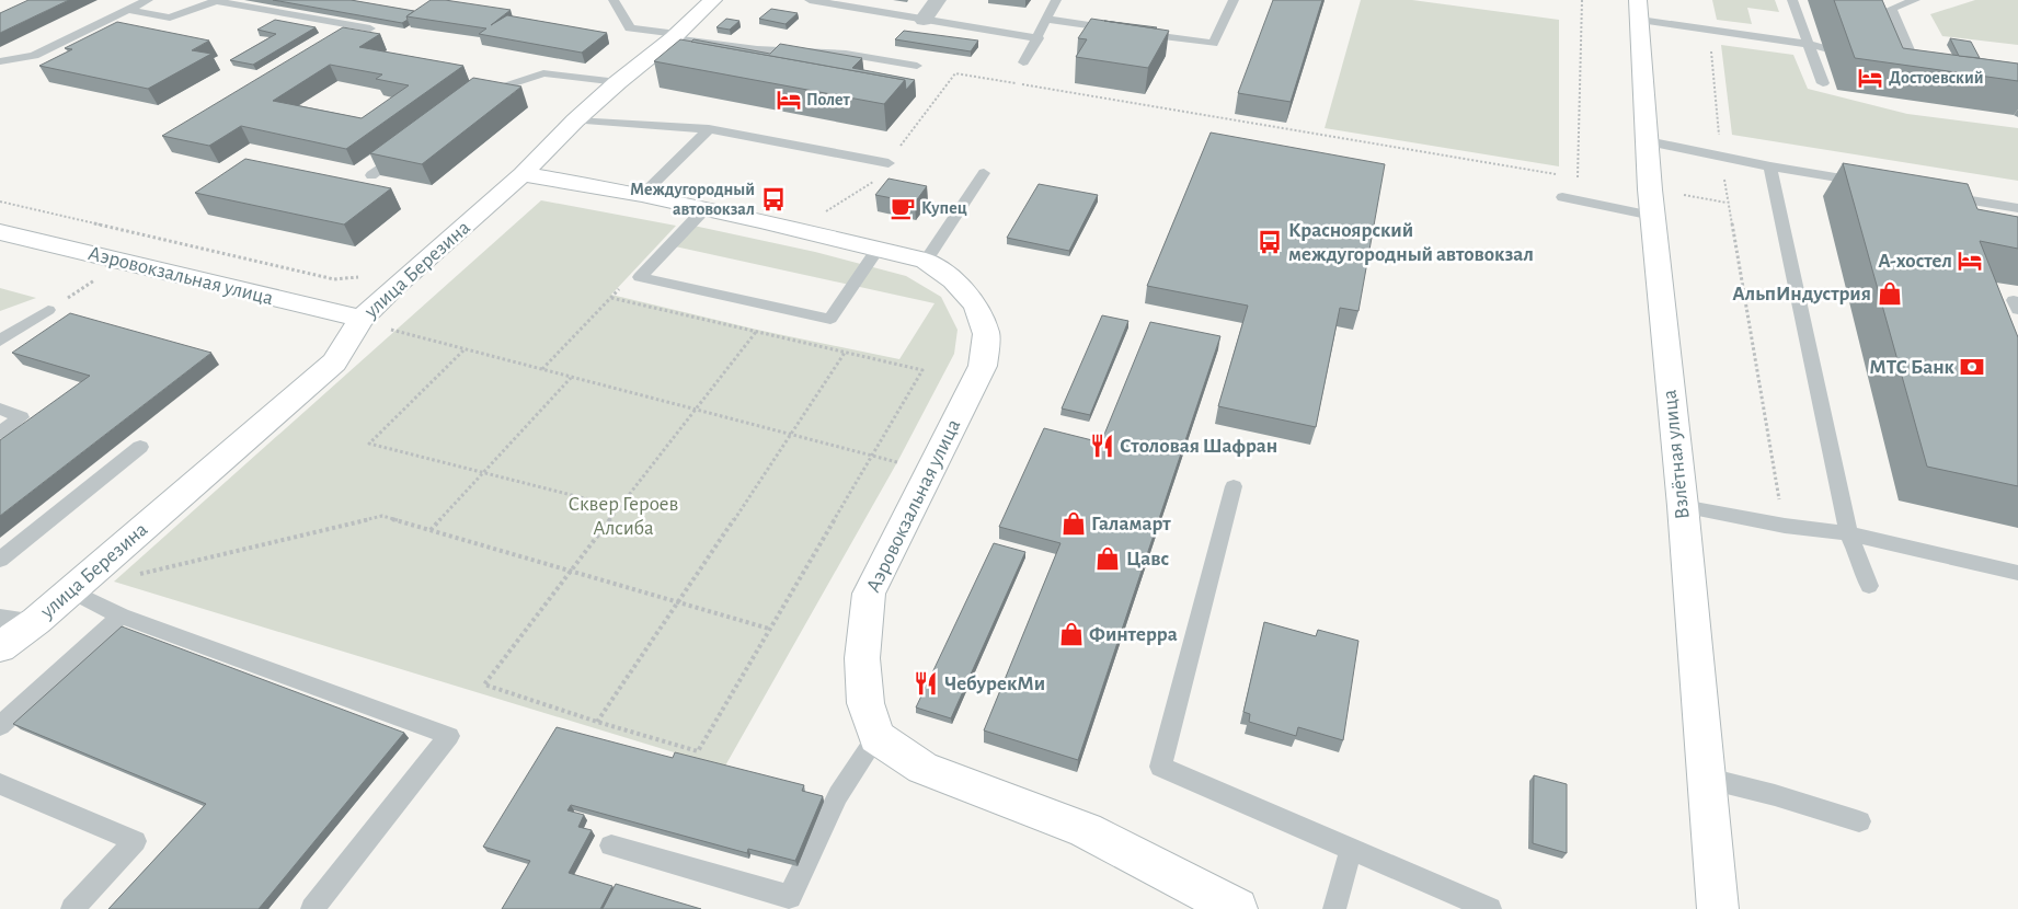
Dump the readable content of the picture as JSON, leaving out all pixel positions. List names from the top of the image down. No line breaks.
{"streets":{"street":["улица Березина","Аэровокзальная улица","Взлётная улица"]},"crossings":[["улица Березина","Аэровокзальная улица"]],"parks":["Сквер Героев Алсиба"],"places":{"hotel":["Достоевский","Полет","А-хостел"],"bus stop":["Междугородный автовокзал","Красноярский междугородный автовокзал"],"cafe":["Купец"],"shop":["АльпИндустрия","Галамарт","Цавс","Финтерра"],"bank":["МТС Банк"],"restaurant":["Столовая Шафран","ЧебурекМи"]}}
